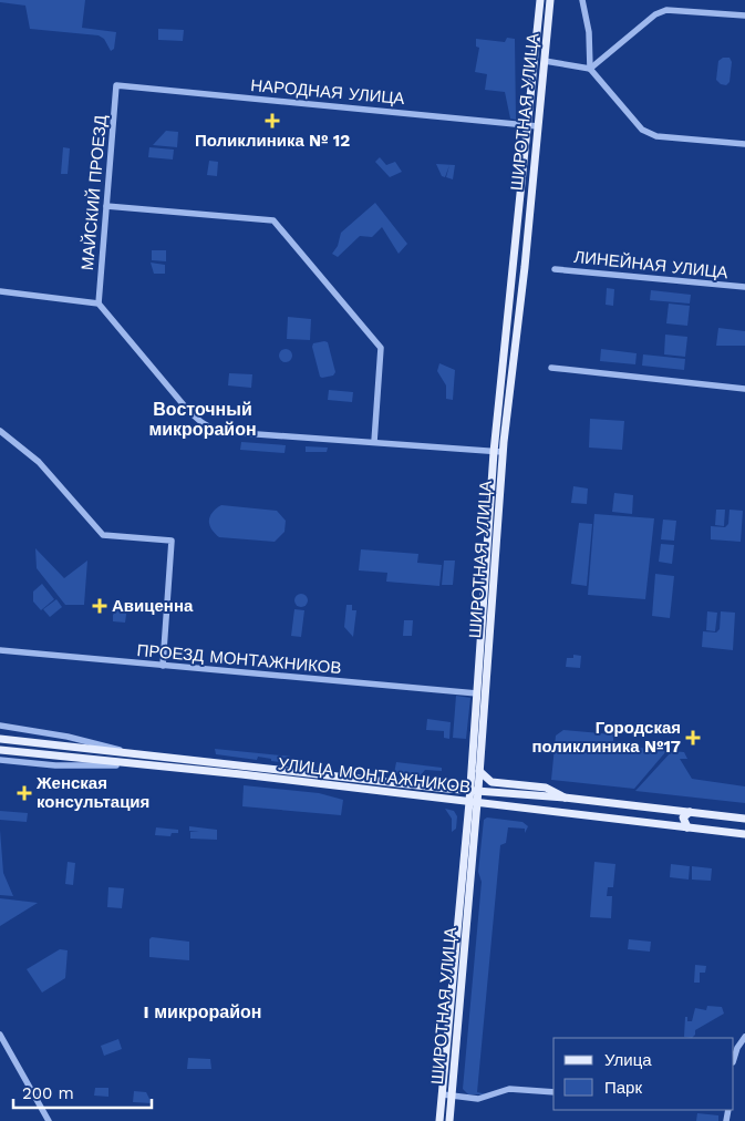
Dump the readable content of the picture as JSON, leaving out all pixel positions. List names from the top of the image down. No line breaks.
{"streets":{"main road":["ШИРОТНАЯ УЛИЦА","УЛИЦА МОНТАЖНИКОВ"],"street":["НАРОДНАЯ УЛИЦА","МАЙСКИЙ ПРОЕЗД","ЛИНЕЙНАЯ УЛИЦА","ПРОЕЗД МОНТАЖНИКОВ"]},"crossings":[["НАРОДНАЯ УЛИЦА","ШИРОТНАЯ УЛИЦА"],["НАРОДНАЯ УЛИЦА","МАЙСКИЙ ПРОЕЗД"],["ШИРОТНАЯ УЛИЦА","ПРОЕЗД МОНТАЖНИКОВ"],["ШИРОТНАЯ УЛИЦА","УЛИЦА МОНТАЖНИКОВ"]],"districts":["Восточный микрорайон","I микрорайон"],"places":{"health":["Поликлиника № 12","Авиценна","Городская поликлиника №17","Женская консультация"]},"legend":["Улица","Парк"],"scale_bar":"200 m"}
